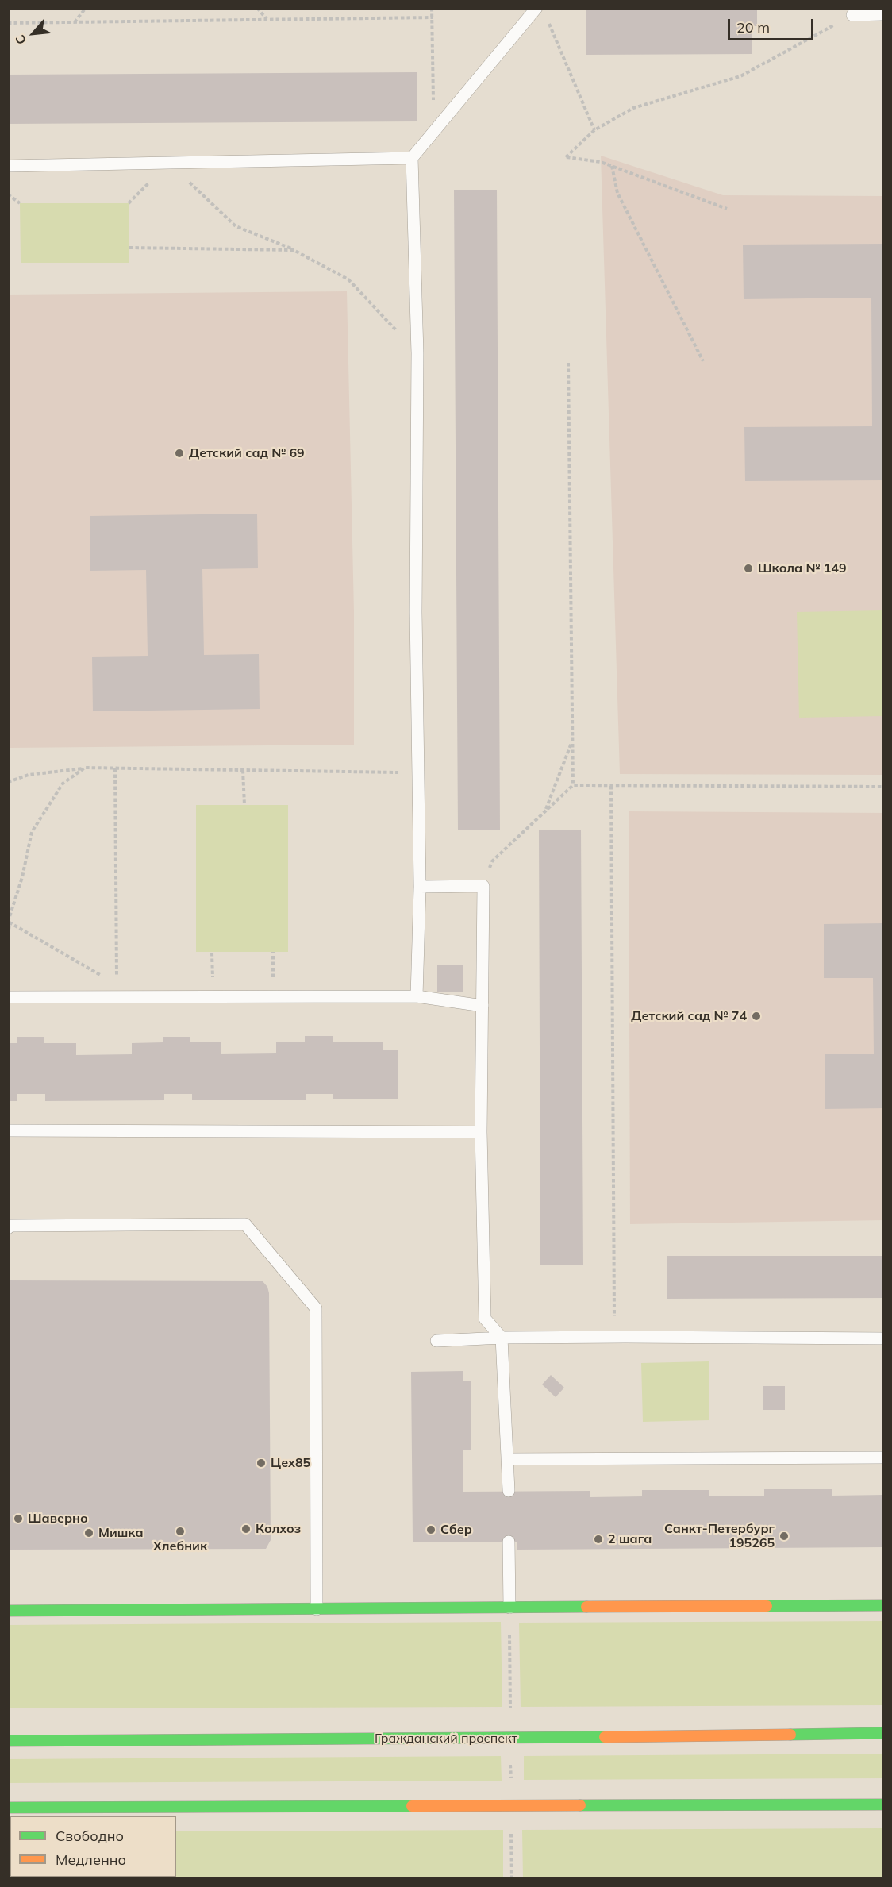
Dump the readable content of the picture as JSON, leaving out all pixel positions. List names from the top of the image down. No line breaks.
{"streets":{"main road":["Гражданский проспект"]},"places":["Детский сад № 69","Школа № 149","Детский сад № 74","Цех85","Шаверно","Колхоз","Сбер","Хлебник","Мишка","Санкт-Петербург 195265","2 шага"],"legend":["Свободно","Медленно"],"scale_bar":"20 m","north":"bottom left"}
